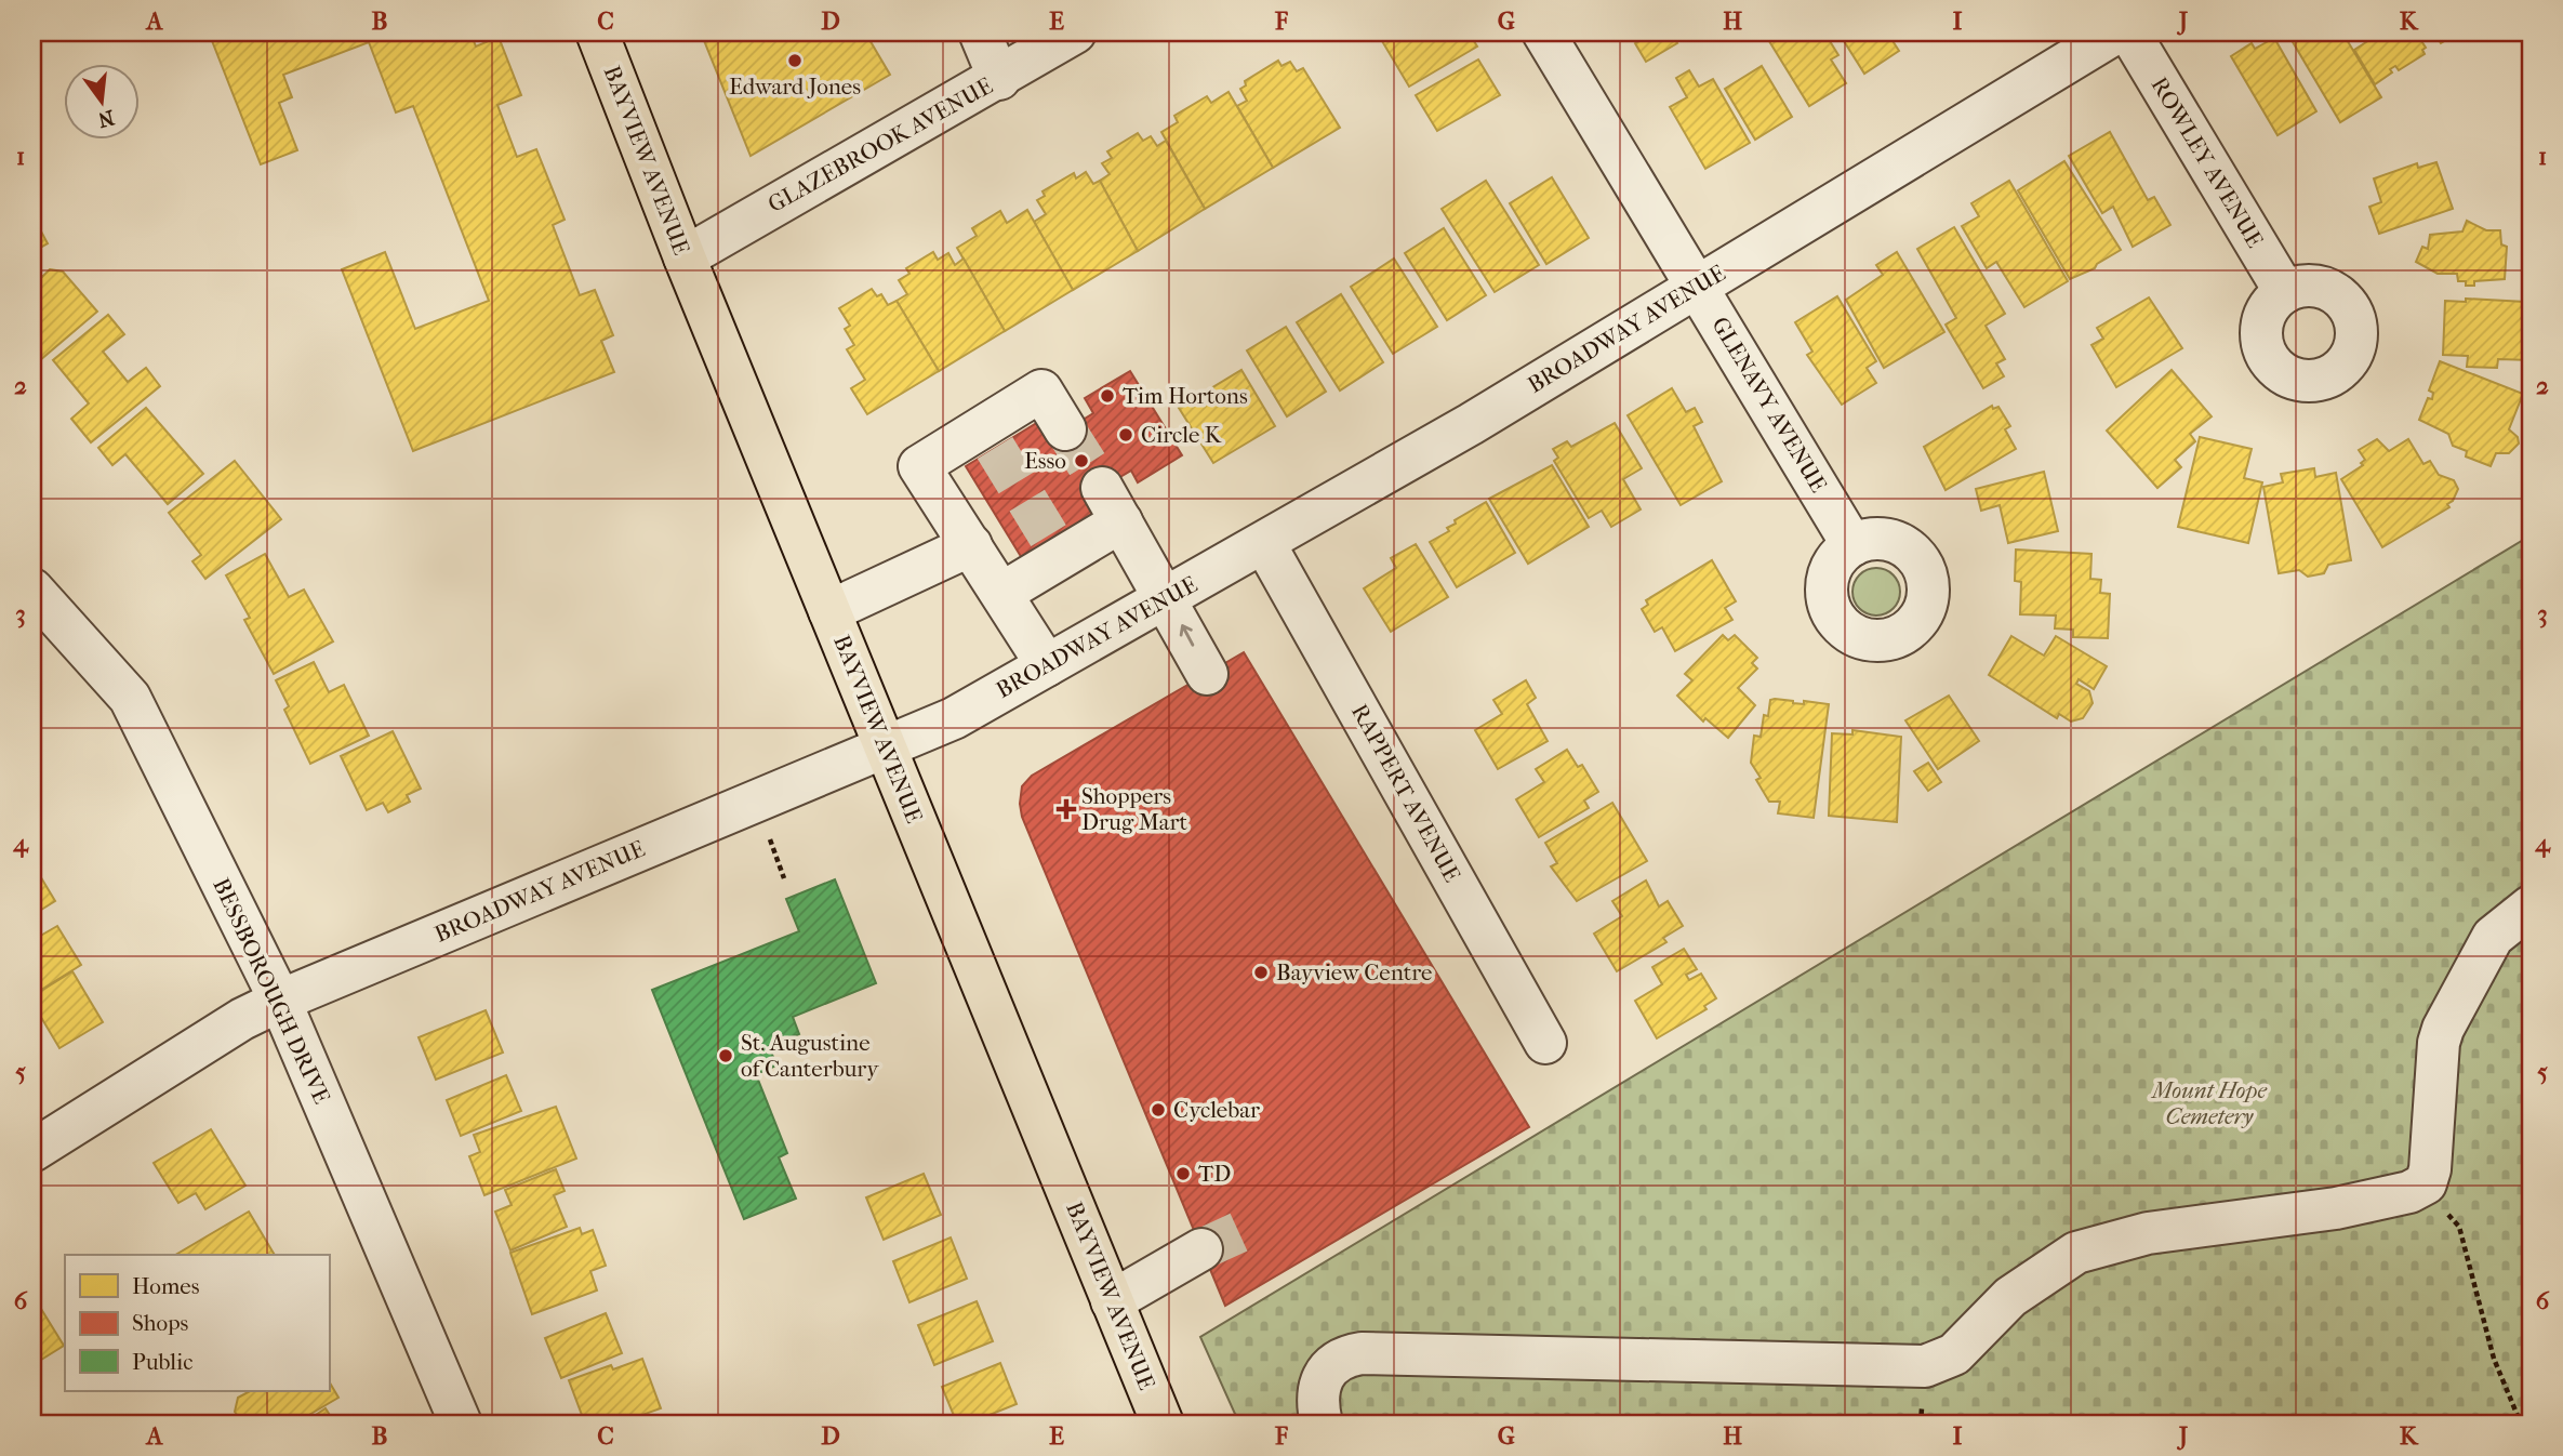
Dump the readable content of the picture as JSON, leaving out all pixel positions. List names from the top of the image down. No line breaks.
{"streets":{"main road":["BAYVIEW AVENUE"],"street":["GLAZEBROOK AVENUE","ROWLEY AVENUE","BROADWAY AVENUE","GLENAVY AVENUE","RAPPERT AVENUE","BESSBOROUGH DRIVE"]},"crossings":[["GLAZEBROOK AVENUE","BAYVIEW AVENUE"],["BAYVIEW AVENUE","BROADWAY AVENUE"],["BROADWAY AVENUE","GLENAVY AVENUE"],["BROADWAY AVENUE","RAPPERT AVENUE"],["BROADWAY AVENUE","BESSBOROUGH DRIVE"]],"parks":["Mount Hope Cemetery"],"places":{"other":["Edward Jones","Tim Hortons","Circle K","Esso","Bayview Centre","St. Augustine of Canterbury","Cyclebar","TD"],"health":["Shoppers Drug Mart"]},"legend":["Homes","Shops","Public"],"north":"bottom","grid":{"columns":["A","B","C","D","E","F","G","H","I","J","K"],"rows":["1","2","3","4","5","6"]}}
